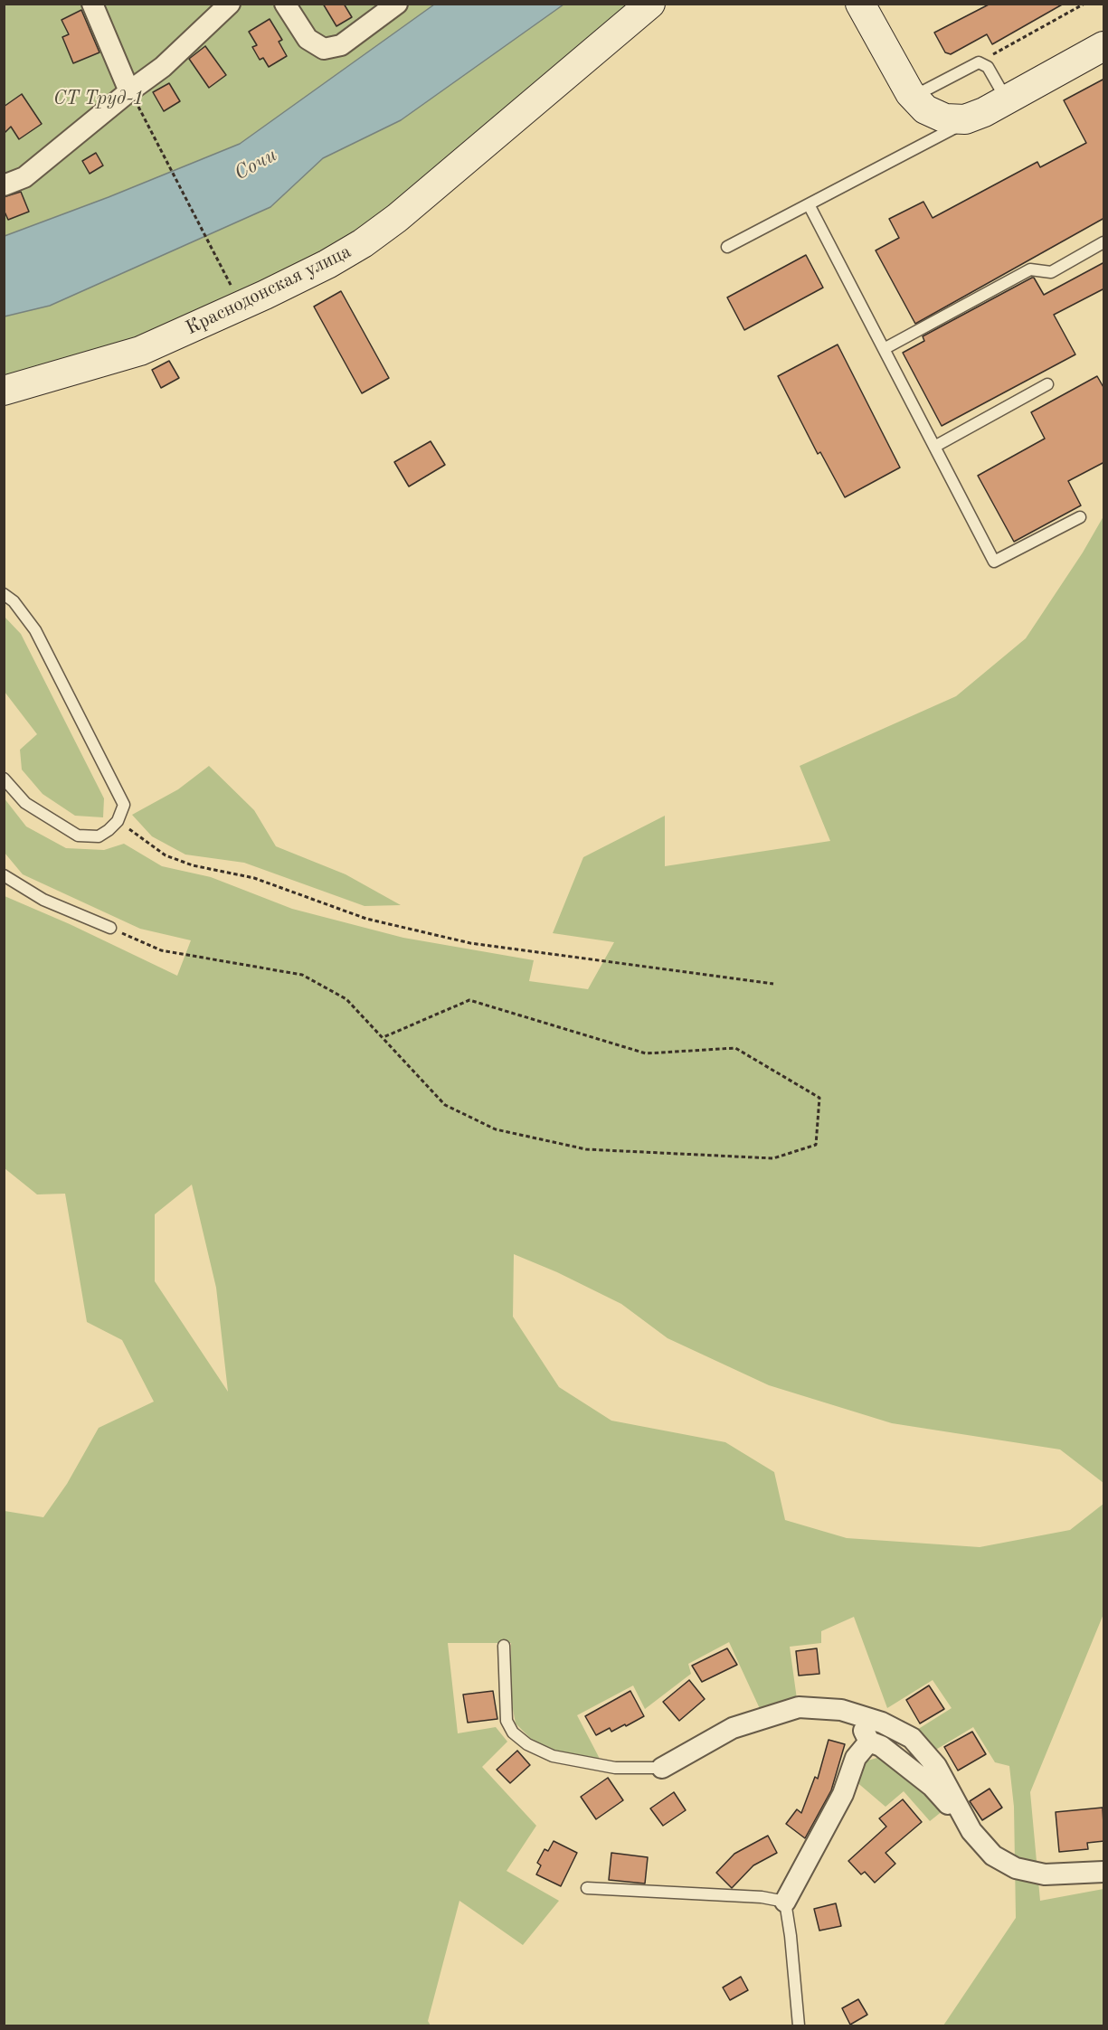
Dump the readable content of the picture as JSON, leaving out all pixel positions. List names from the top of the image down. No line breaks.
{"streets":{"street":["Краснодонская улица"]},"water":["Сочи"],"parks":["СТ Труд-1"]}
